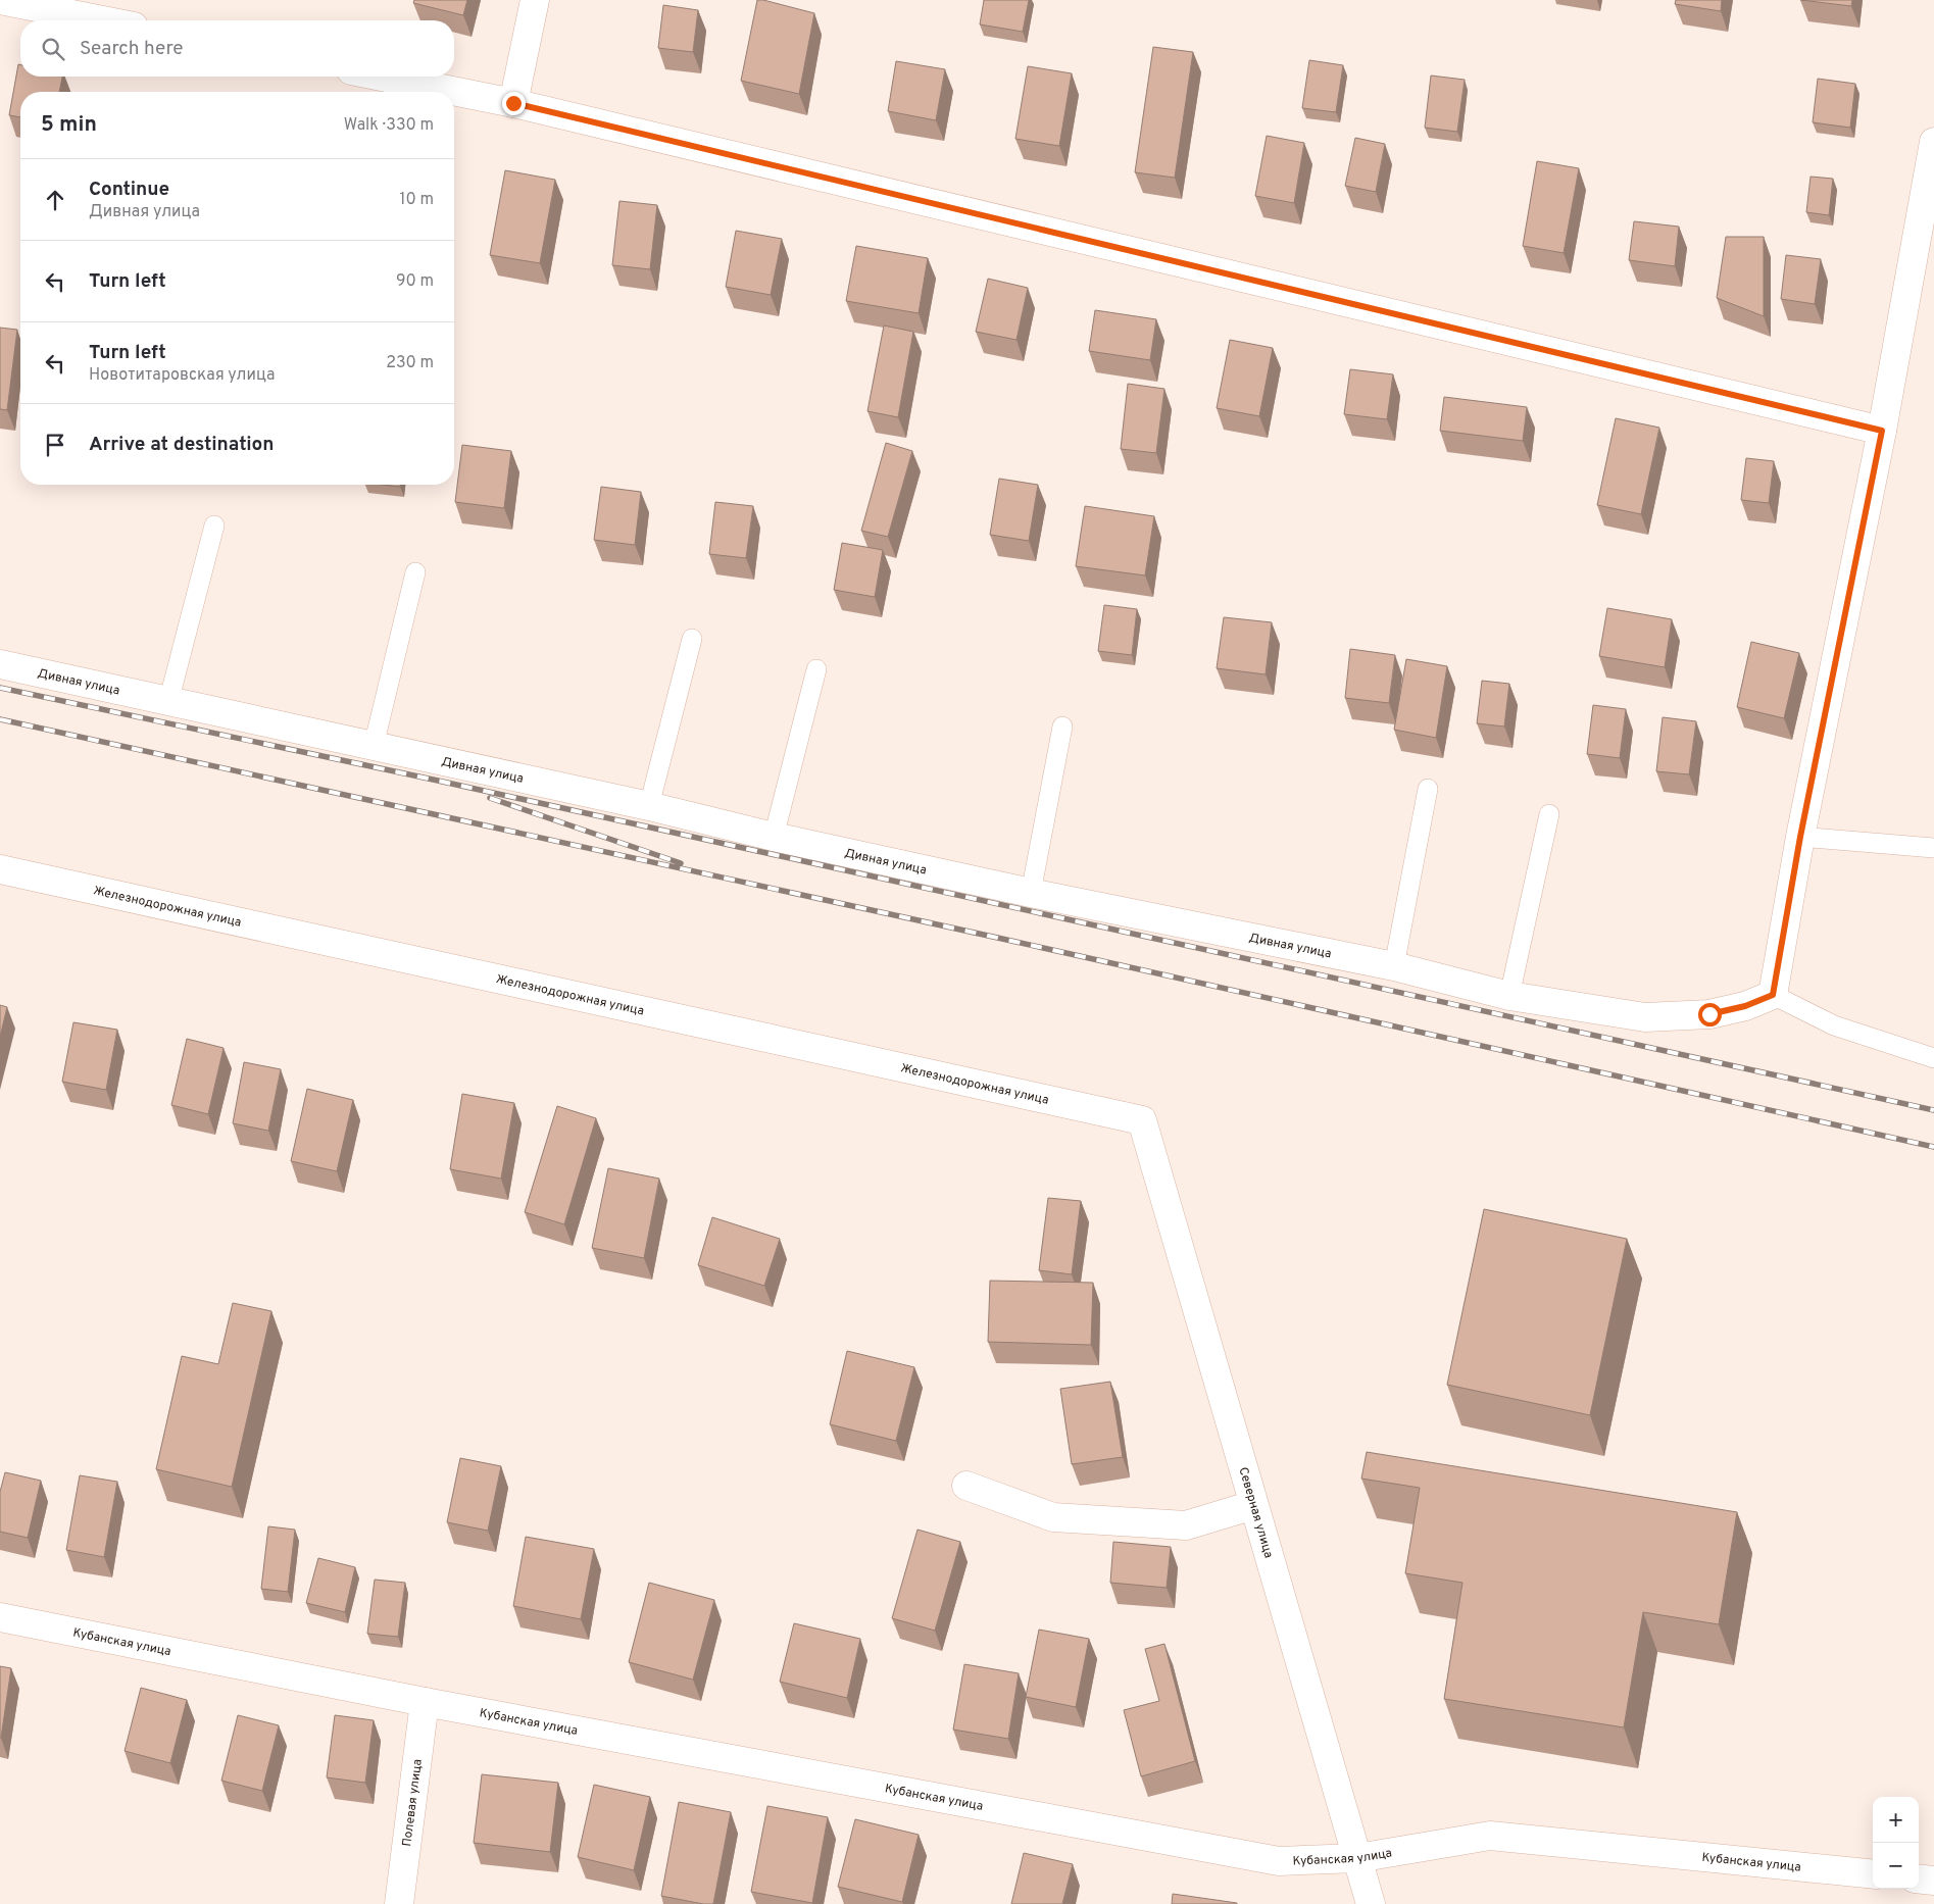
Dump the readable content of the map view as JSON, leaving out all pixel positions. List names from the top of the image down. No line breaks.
{"streets":{"street":["Дивная улица","Железнодорожная улица","Северная улица","Кубанская улица","Полевая улица"]},"crossings":[["Железнодорожная улица","Северная улица"],["Северная улица","Кубанская улица"],["Кубанская улица","Полевая улица"]],"page":{"search":"Search here","heading":["5 min","Walk · 330 m"],"list":[["Continue","Дивная улица","10 m"],["Turn left","90 m"],["Turn left","Новотитаровская улица","230 m"],"Arrive at destination"],"map_buttons":["+","−"]}}
